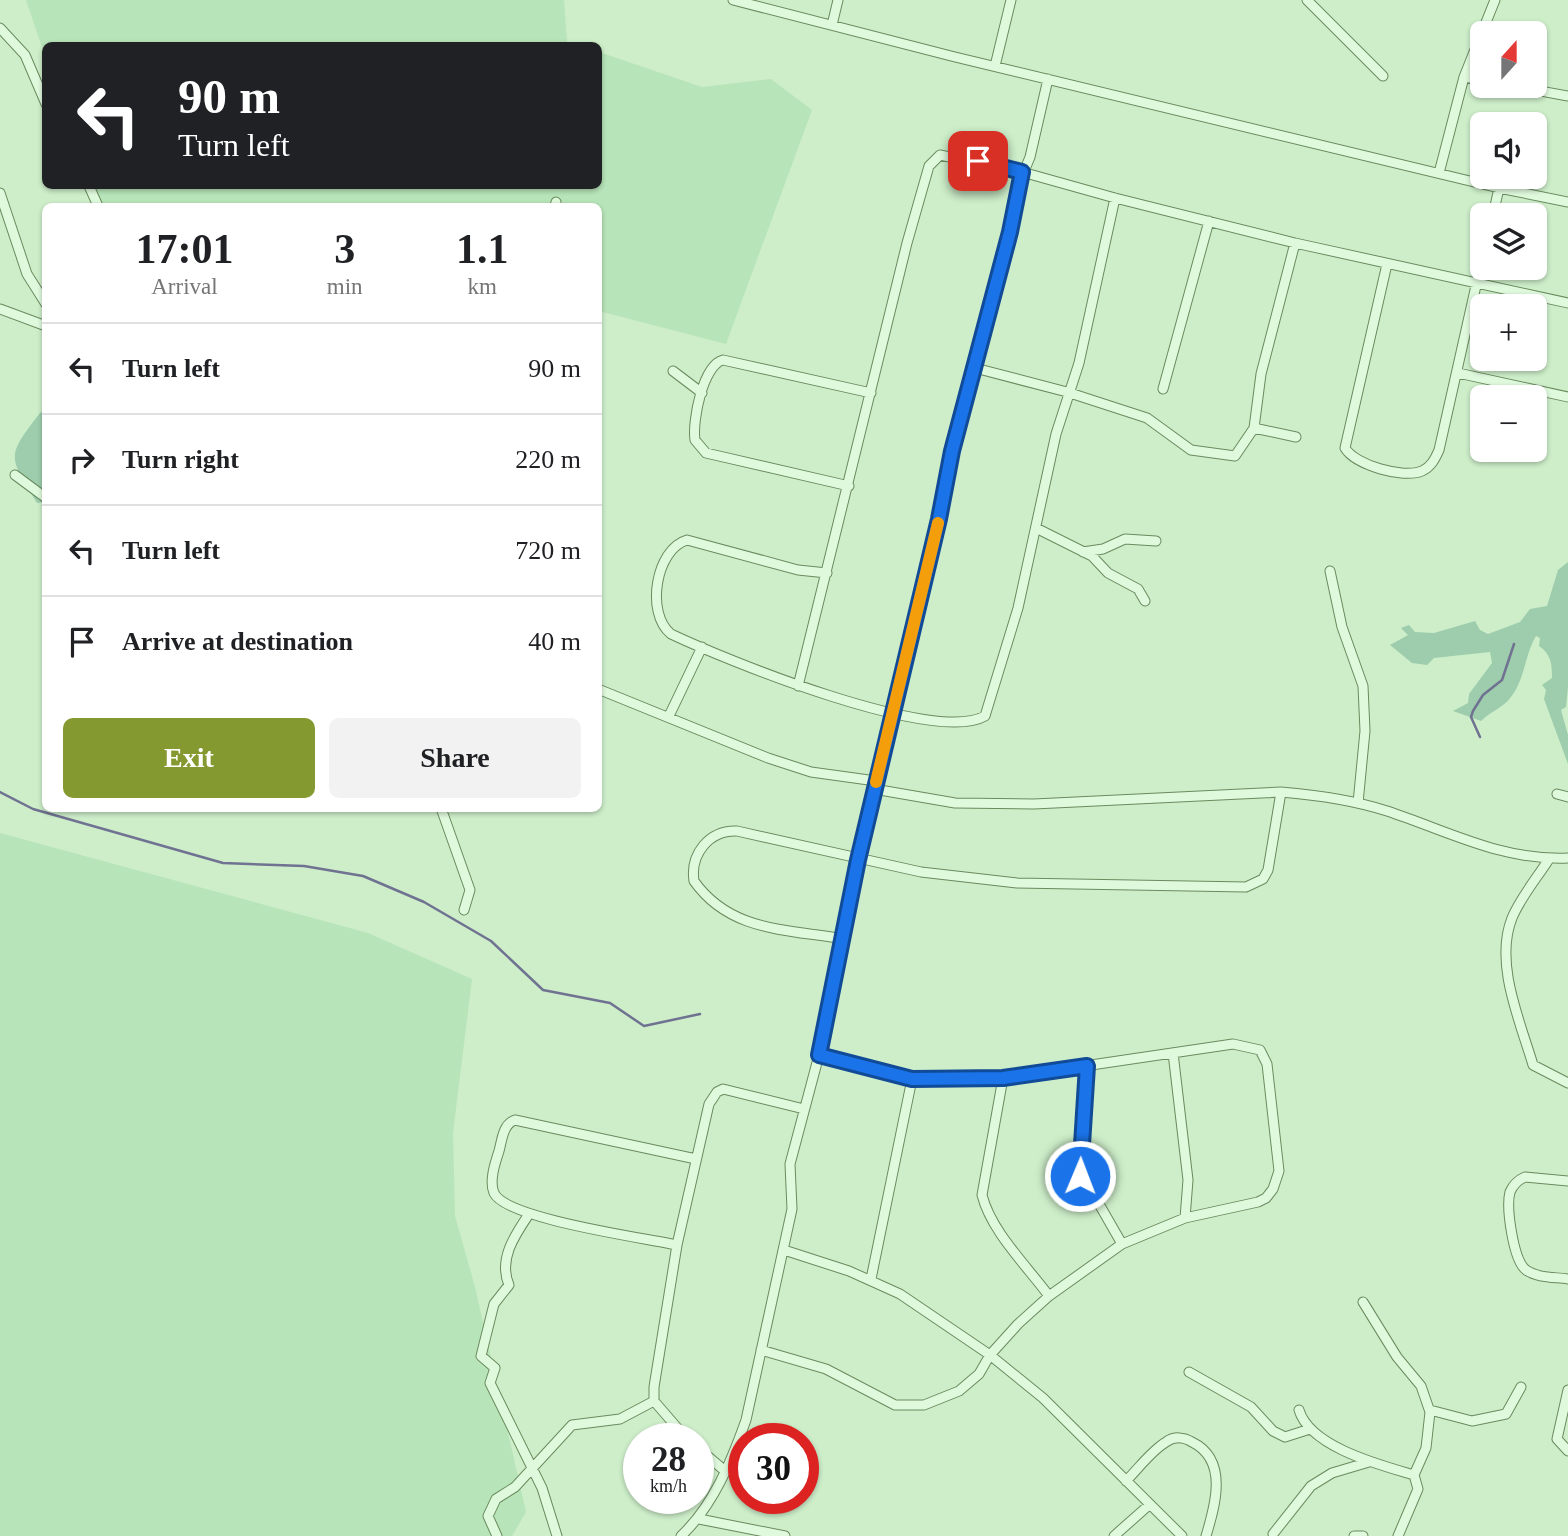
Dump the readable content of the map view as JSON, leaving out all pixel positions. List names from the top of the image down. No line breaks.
{"north":"top","page":{"map_buttons":["+","−"],"turn":["90 m","Turn left"],"eta":["17:01","Arrival","3","min","1.1","km"],"list":[{"name":"Turn left","value":"90 m"},{"name":"Turn right","value":"220 m"},{"name":"Turn left","value":"720 m"},{"name":"Arrive at destination","value":"40 m"}],"buttons":["Exit","Share"],"speed":"28 km/h","limit":"30"}}
